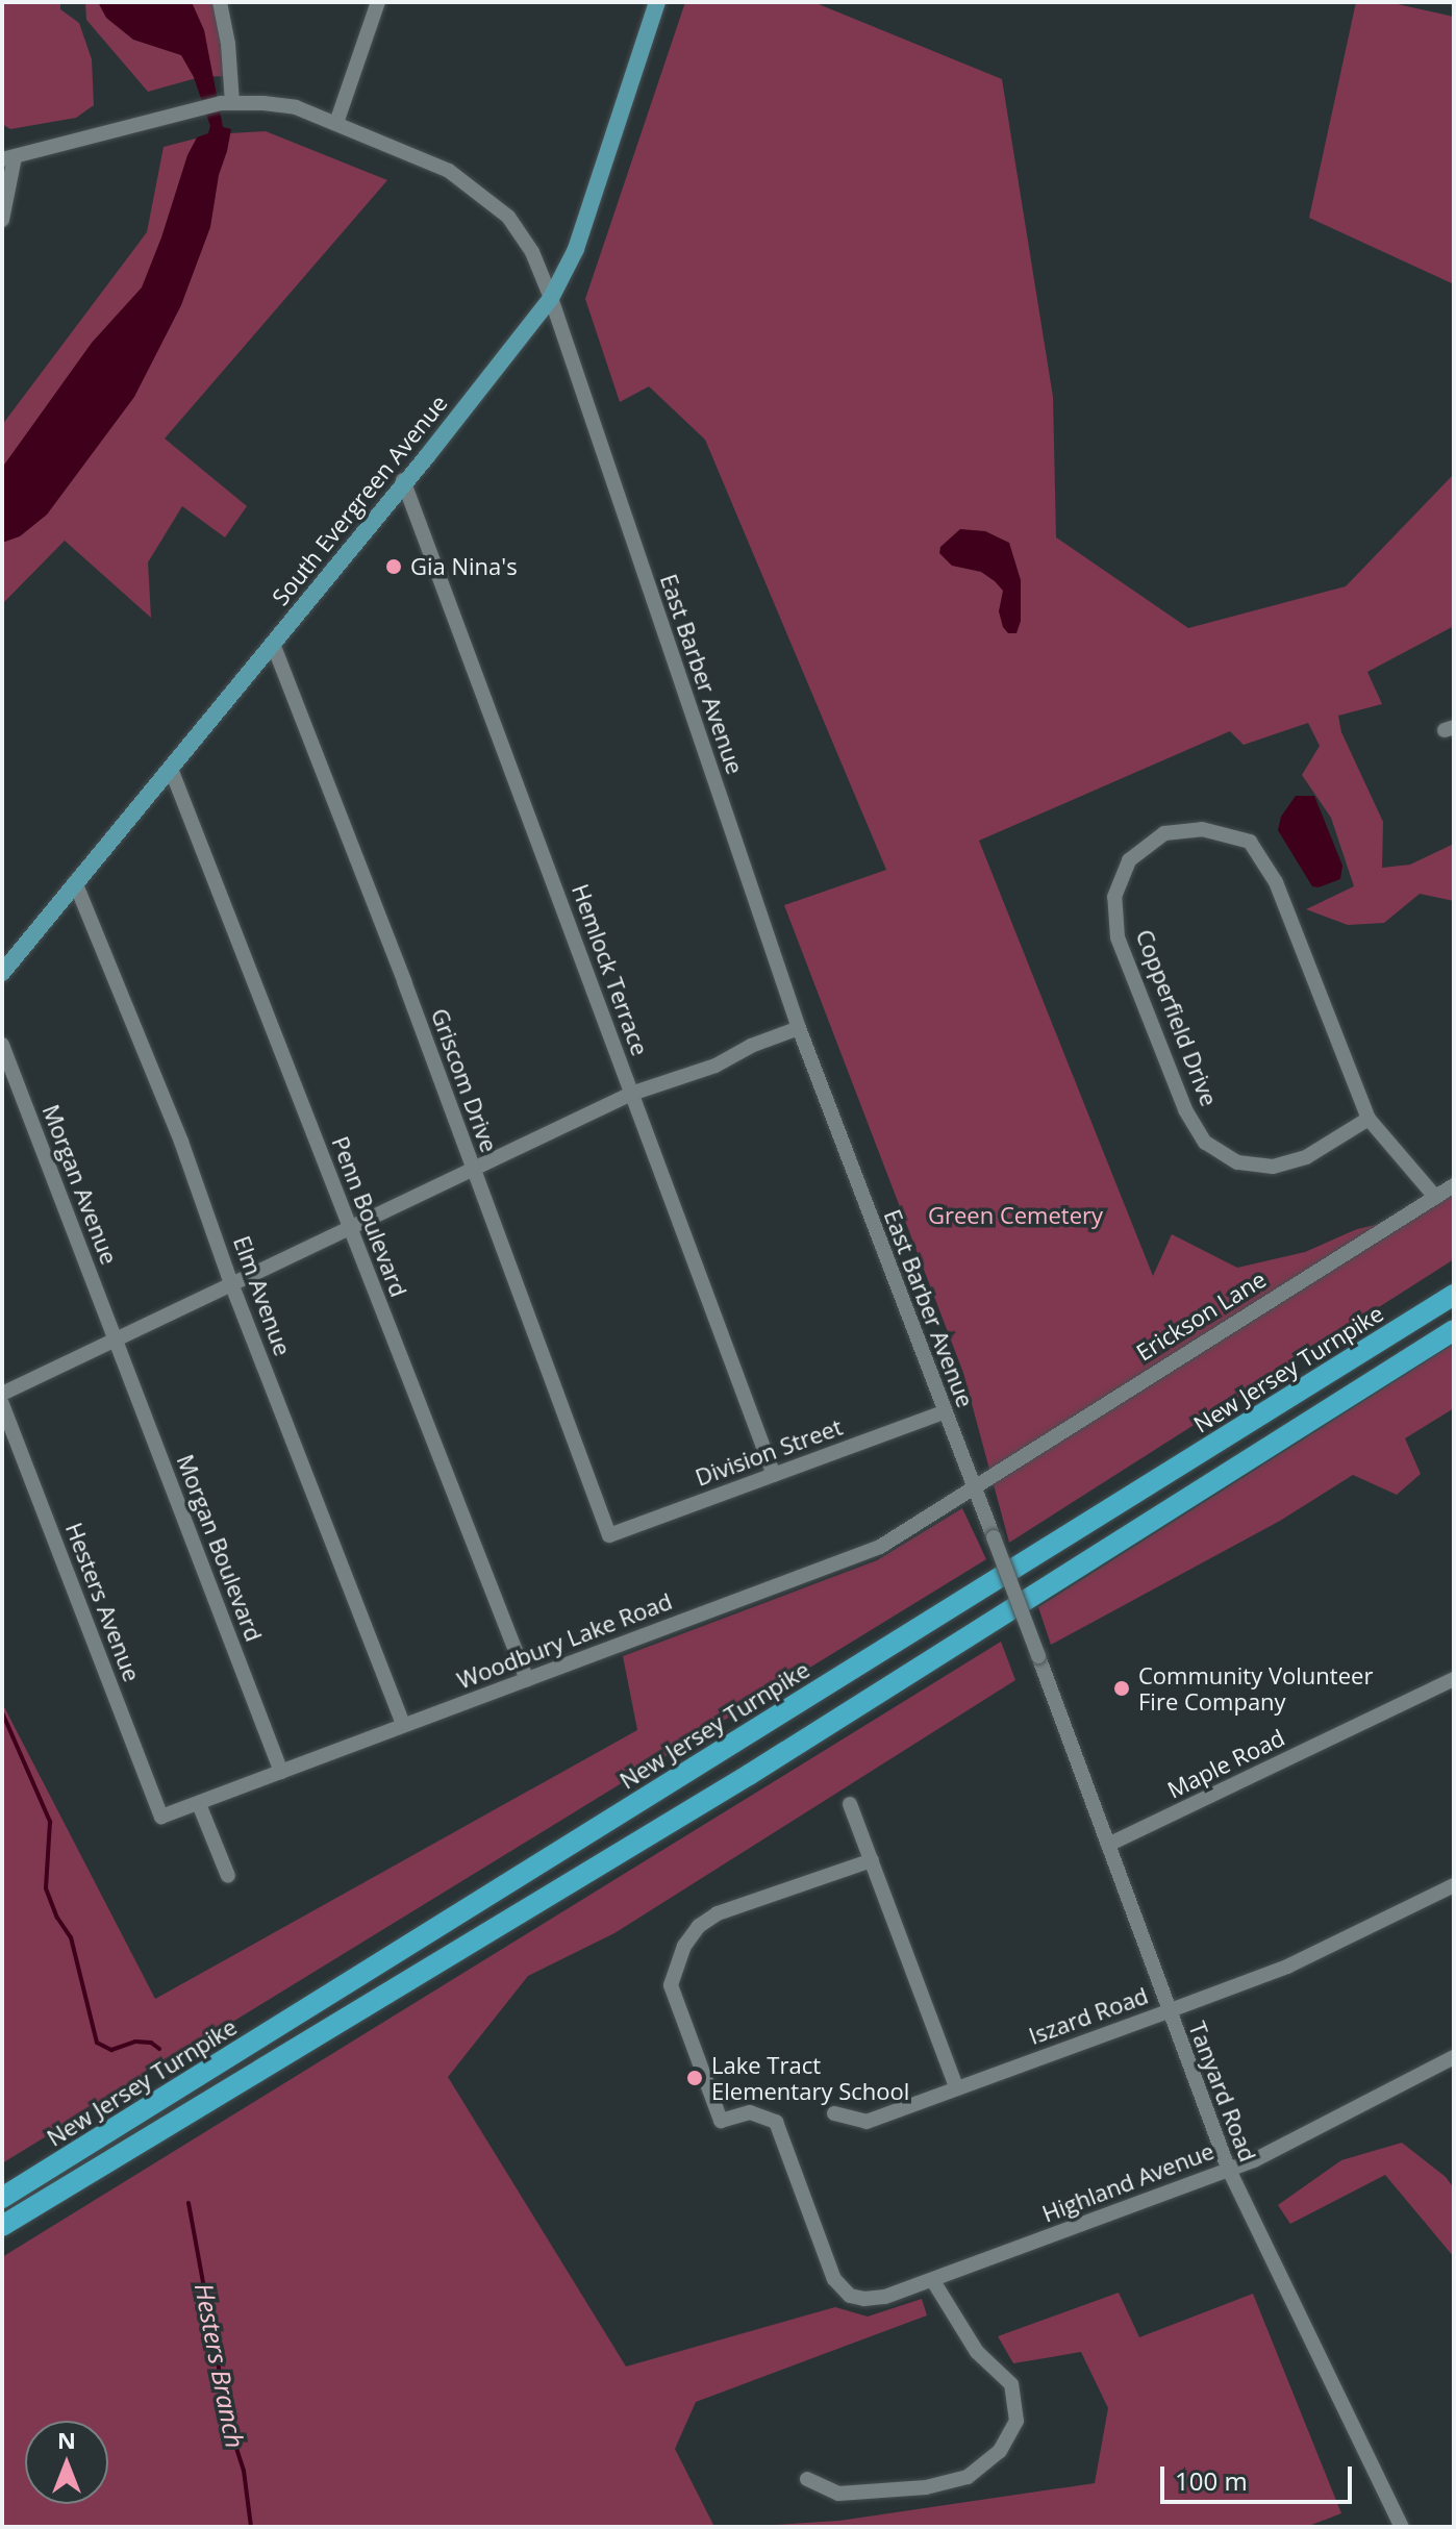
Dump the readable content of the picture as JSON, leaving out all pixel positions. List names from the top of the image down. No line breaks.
{"streets":{"highway":["New Jersey Turnpike"],"main road":["South Evergreen Avenue"],"street":["East Barber Avenue","Hemlock Terrace","Copperfield Drive","Griscom Drive","Morgan Avenue","Penn Boulevard","Elm Avenue","Erickson Lane","Division Street","Morgan Boulevard","Hesters Avenue","Woodbury Lake Road","Maple Road","Iszard Road","Tanyard Road","Highland Avenue"]},"crossings":[["South Evergreen Avenue","East Barber Avenue"],["South Evergreen Avenue","Hemlock Terrace"],["South Evergreen Avenue","Griscom Drive"],["South Evergreen Avenue","Penn Boulevard"],["South Evergreen Avenue","Elm Avenue"],["East Barber Avenue","Erickson Lane"],["East Barber Avenue","Division Street"],["East Barber Avenue","Woodbury Lake Road"],["East Barber Avenue","Tanyard Road"],["Hemlock Terrace","Division Street"],["Copperfield Drive","Erickson Lane"],["Griscom Drive","Division Street"],["Morgan Avenue","Morgan Boulevard"],["Penn Boulevard","Woodbury Lake Road"],["Elm Avenue","Woodbury Lake Road"],["Erickson Lane","Woodbury Lake Road"],["Morgan Boulevard","Woodbury Lake Road"],["Hesters Avenue","Woodbury Lake Road"],["Maple Road","Tanyard Road"],["Iszard Road","Tanyard Road"],["Tanyard Road","Highland Avenue"]],"water":["Hesters Branch"],"parks":["Green Cemetery"],"places":["Gia Nina's","Community Volunteer Fire Company","Lake Tract Elementary School"],"scale_bar":"100 m","north":"top"}
